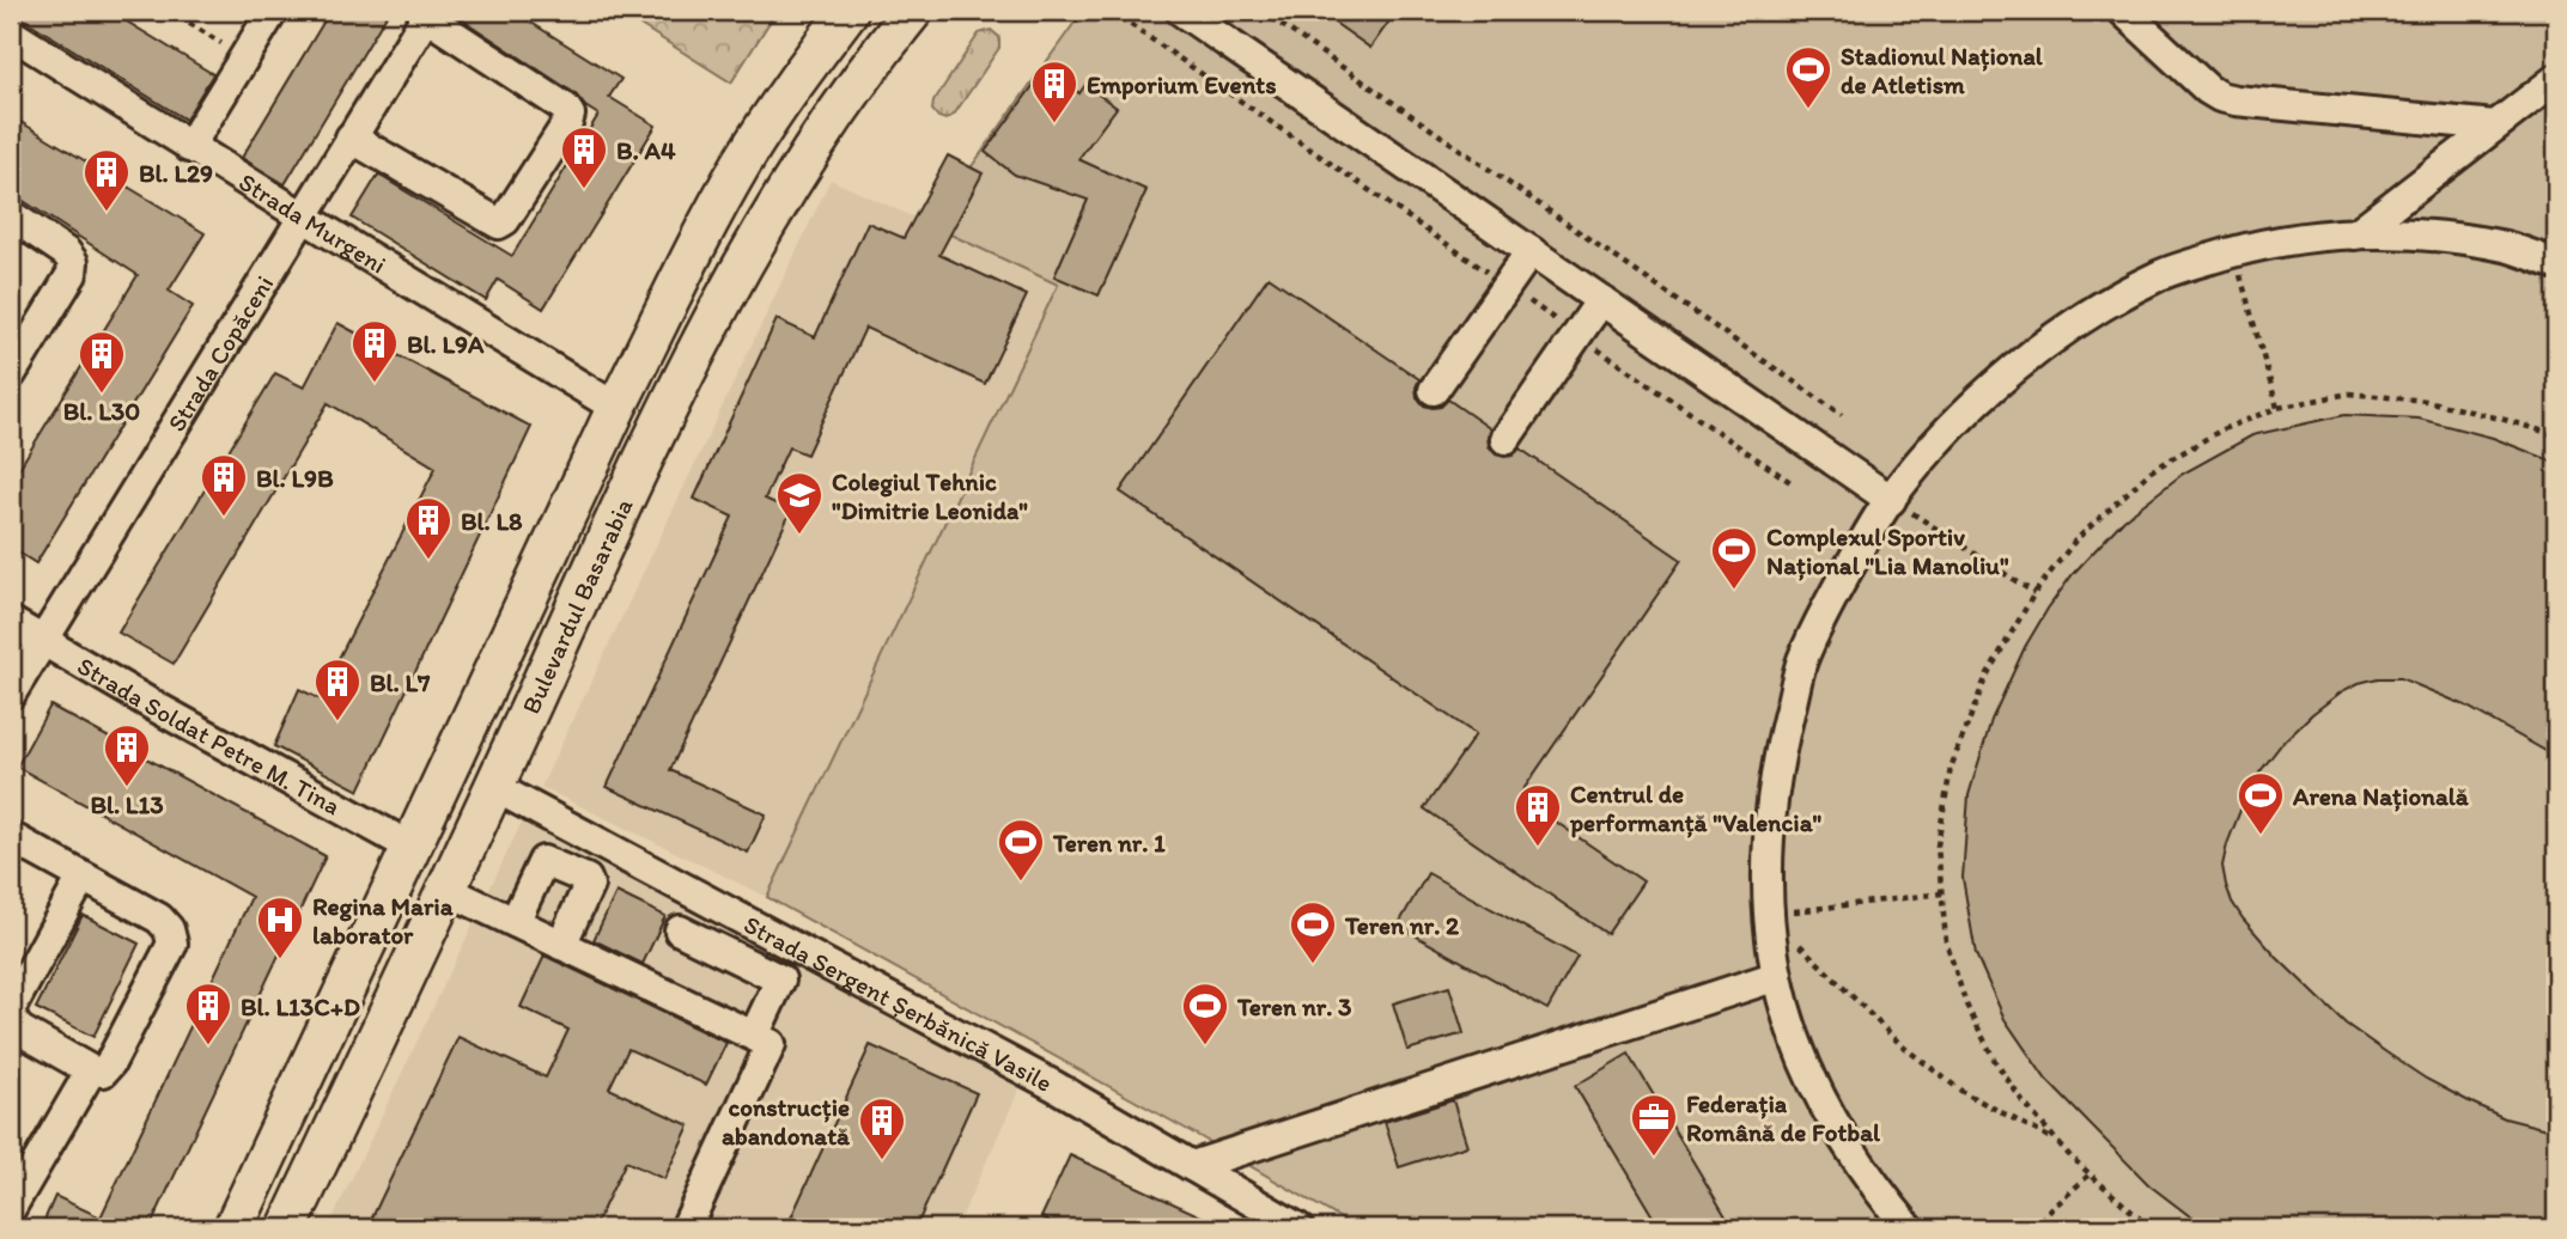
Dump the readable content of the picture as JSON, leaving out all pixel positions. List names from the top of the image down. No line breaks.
{"streets":{"main road":["Bulevardul Basarabia"],"street":["Strada Murgeni","Strada Copăceni","Strada Soldat Petre M. Tina","Strada Sergent Șerbănică Vasile"]},"crossings":[["Strada Murgeni","Strada Copăceni"],["Strada Murgeni","Bulevardul Basarabia"],["Strada Copăceni","Strada Soldat Petre M. Tina"],["Bulevardul Basarabia","Strada Soldat Petre M. Tina"],["Bulevardul Basarabia","Strada Sergent Șerbănică Vasile"]],"places":{"sports":["Stadionul Național de Atletism","Complexul Sportiv Național \"Lia Manoliu\"","Arena Națională","Teren nr. 1","Teren nr. 2","Teren nr. 3"],"building":["Emporium Events","B. A4","Bl. L29","Bl. L9A","Bl. L30","Bl. L9B","Bl. L8","Bl. L7","Bl. L13","Centrul de performanță \"Valencia\"","Bl. L13C+D","construcție abandonată"],"school or university":["Colegiul Tehnic \"Dimitrie Leonida\""],"hospital":["Regina Maria laborator"],"office":["Federația Română de Fotbal"]}}
